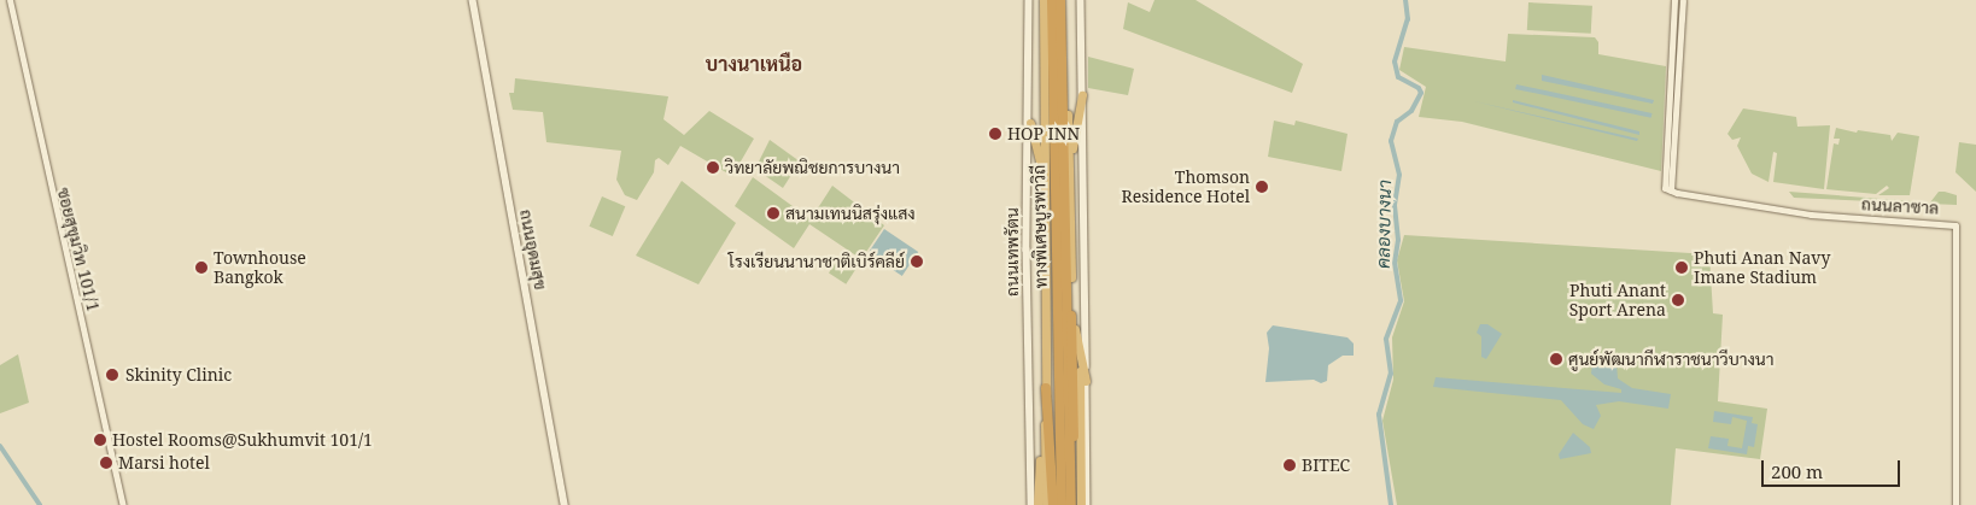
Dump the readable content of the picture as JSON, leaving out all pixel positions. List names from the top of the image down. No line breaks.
{"streets":{"highway":["ทางพิเศษบูรพาวิถี","ถนนเทพรัตน"],"main road":["ถนนอุดมสุข"],"street":["ถนนลาซาล","ซอยสุขุมวิท 101/1"]},"districts":["บางนาเหนือ"],"water":["คลองบางนา"],"places":["HOP INN","วิทยาลัยพณิชยการบางนา","Thomson Residence Hotel","สนามเทนนิสรุ่งแสง","โรงเรียนนานาชาติเบิร์คลีย์","Townhouse Bangkok","Phuti Anan Navy Imane Stadium","Phuti Anant Sport Arena","ศูนย์พัฒนากีฬาราชนาวีบางนา","Skinity Clinic","Hostel Rooms@Sukhumvit 101/1","Marsi hotel","BITEC"],"scale_bar":"200 m"}
